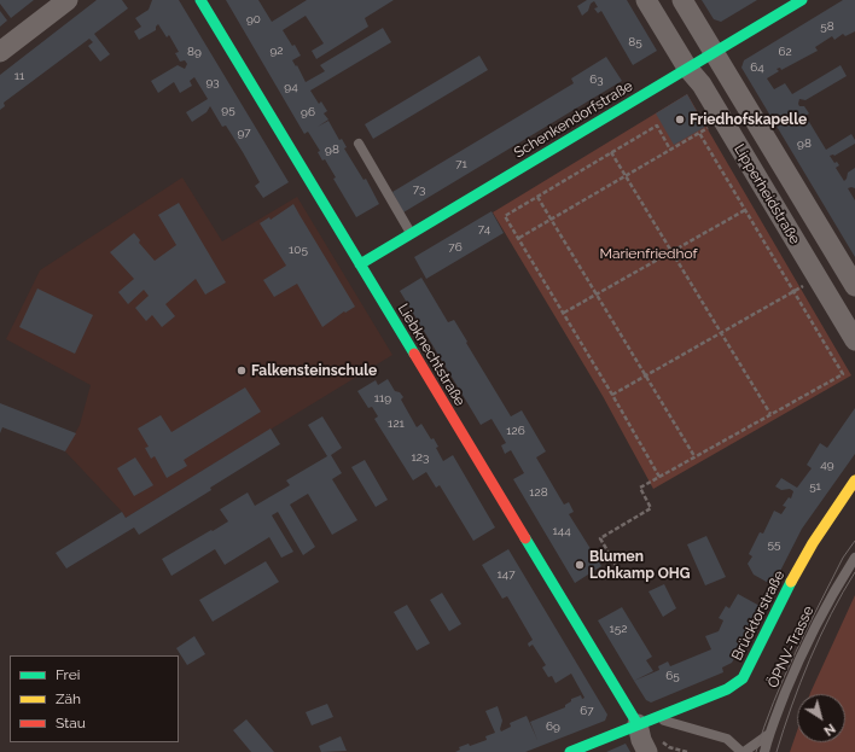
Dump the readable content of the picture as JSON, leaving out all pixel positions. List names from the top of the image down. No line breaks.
{"streets":{"street":["Schenkendorfstraße","Lipperheidstraße","Liebknechtstraße","Brücktorstraße"],"lane":["ÖPNV-Trasse"]},"crossings":[["Schenkendorfstraße","Lipperheidstraße"],["Schenkendorfstraße","Liebknechtstraße"],["Liebknechtstraße","Brücktorstraße"]],"parks":["Marienfriedhof"],"places":["Friedhofskapelle","Falkensteinschule","Blumen Lohkamp OHG"],"house_numbers":["90","58","85","92","89","62","64","11","63","93","94","95","96","97","98","98","71","73","74","76","105","119","121","126","123","49","51","128","144","55","147","152","65","67","69"],"legend":["Frei","Zäh","Stau"],"north":"bottom right"}
